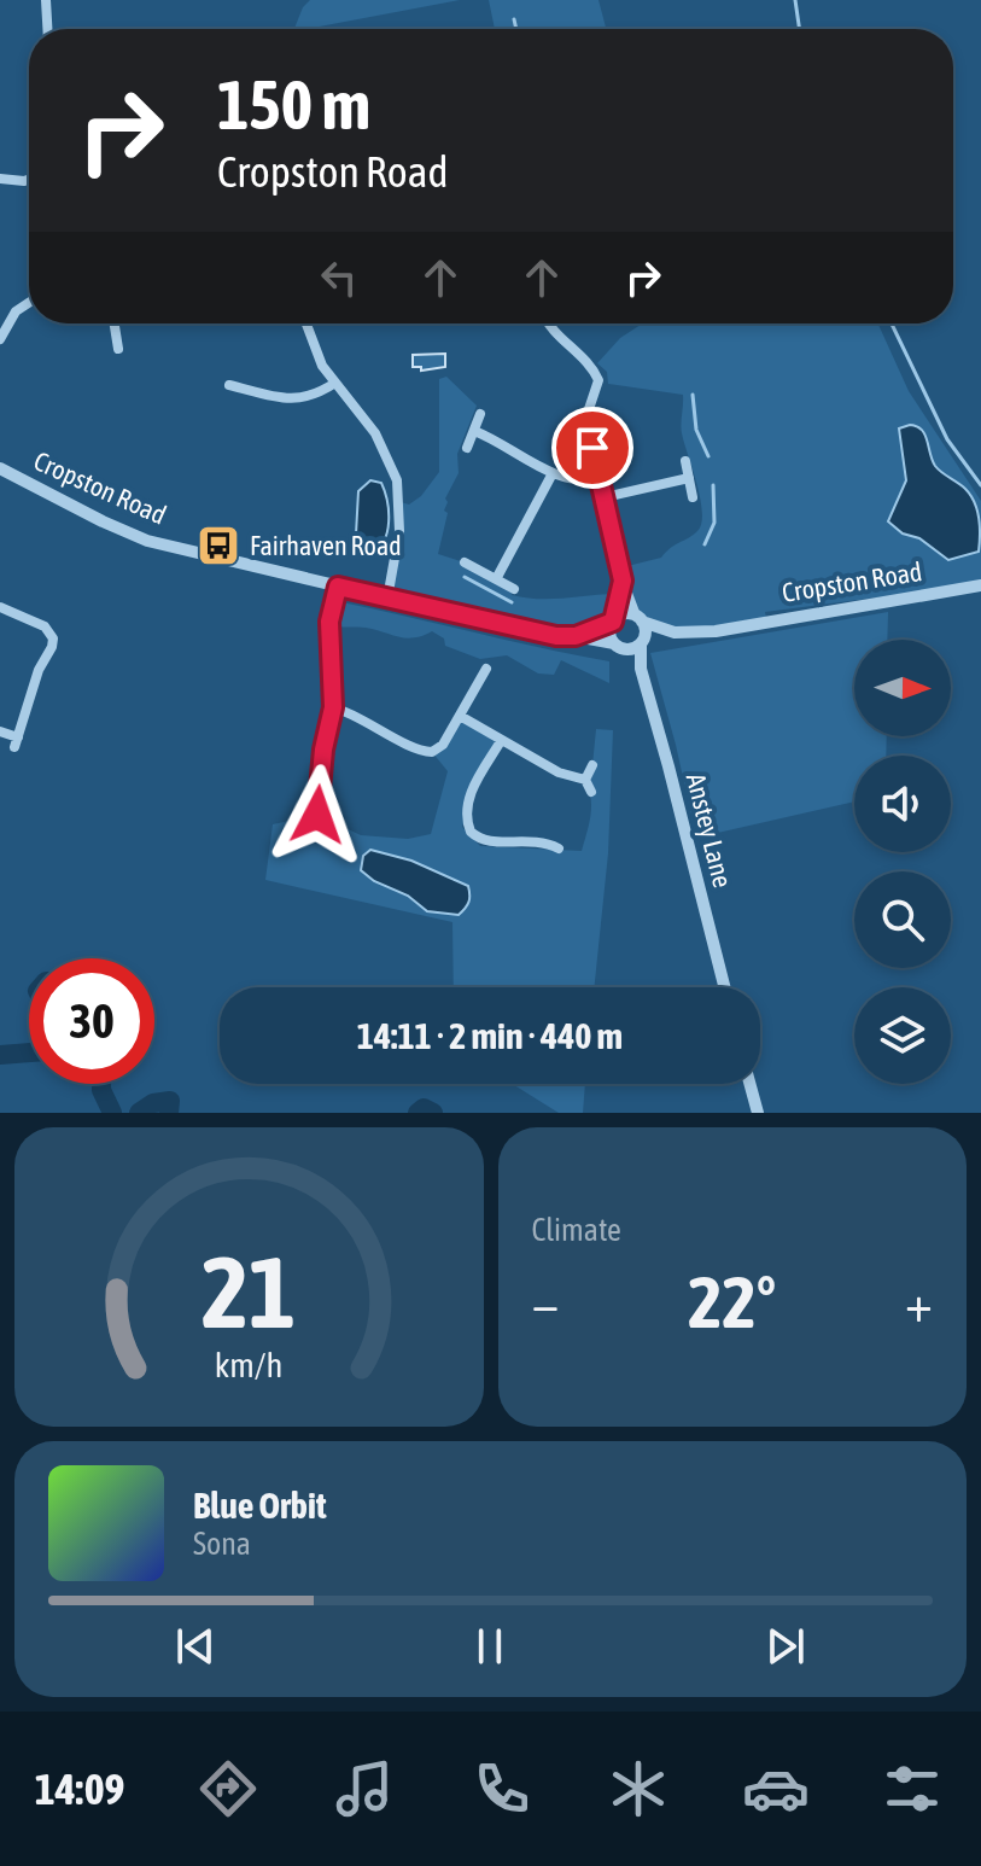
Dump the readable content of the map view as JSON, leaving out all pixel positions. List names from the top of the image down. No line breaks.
{"streets":{"street":["Cropston Road","Anstey Lane"]},"crossings":[["Cropston Road","Anstey Lane"]],"places":{"bus stop":["Fairhaven Road"]},"north":"right","page":{"turn":["150 m","Cropston Road"],"limit":"30","trip":"14:11 · 2 min · 440 m","tile":"Climate","heat":["−","22°","+"],"song":["Blue Orbit","Sona"],"tabs":"14:09","gauge":["21","km/h"]}}
